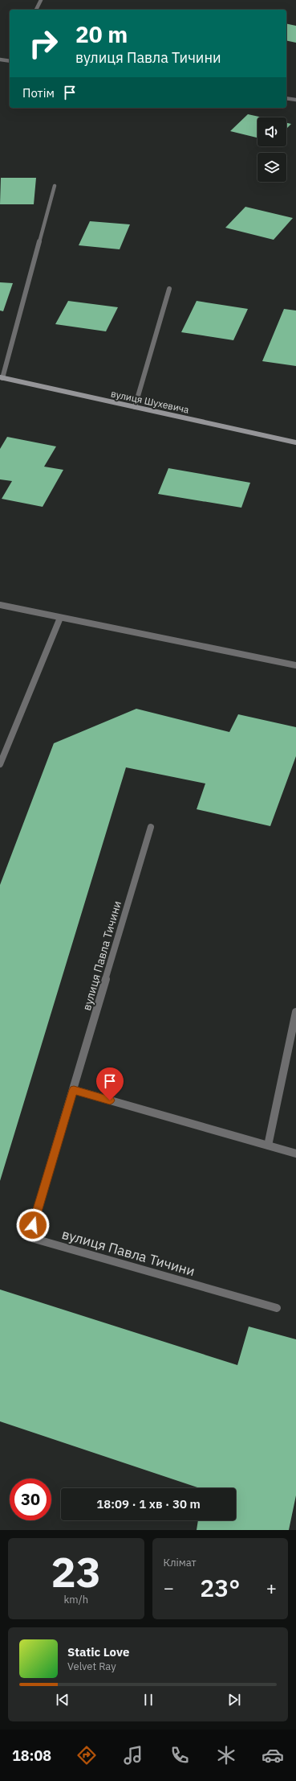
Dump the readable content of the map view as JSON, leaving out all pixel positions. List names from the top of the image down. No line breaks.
{"streets":{"street":["вулиця Шухевича","вулиця Павла Тичини"]},"page":{"turn":["20 m","вулиця Павла Тичини"],"then":"Потім","limit":"30","trip":"18:09 · 1 хв · 30 m","tile":[["23","km/h"],"Клімат"],"heat":["−","23°","+"],"song":["Static Love","Velvet Ray"],"tabs":"18:08"}}
